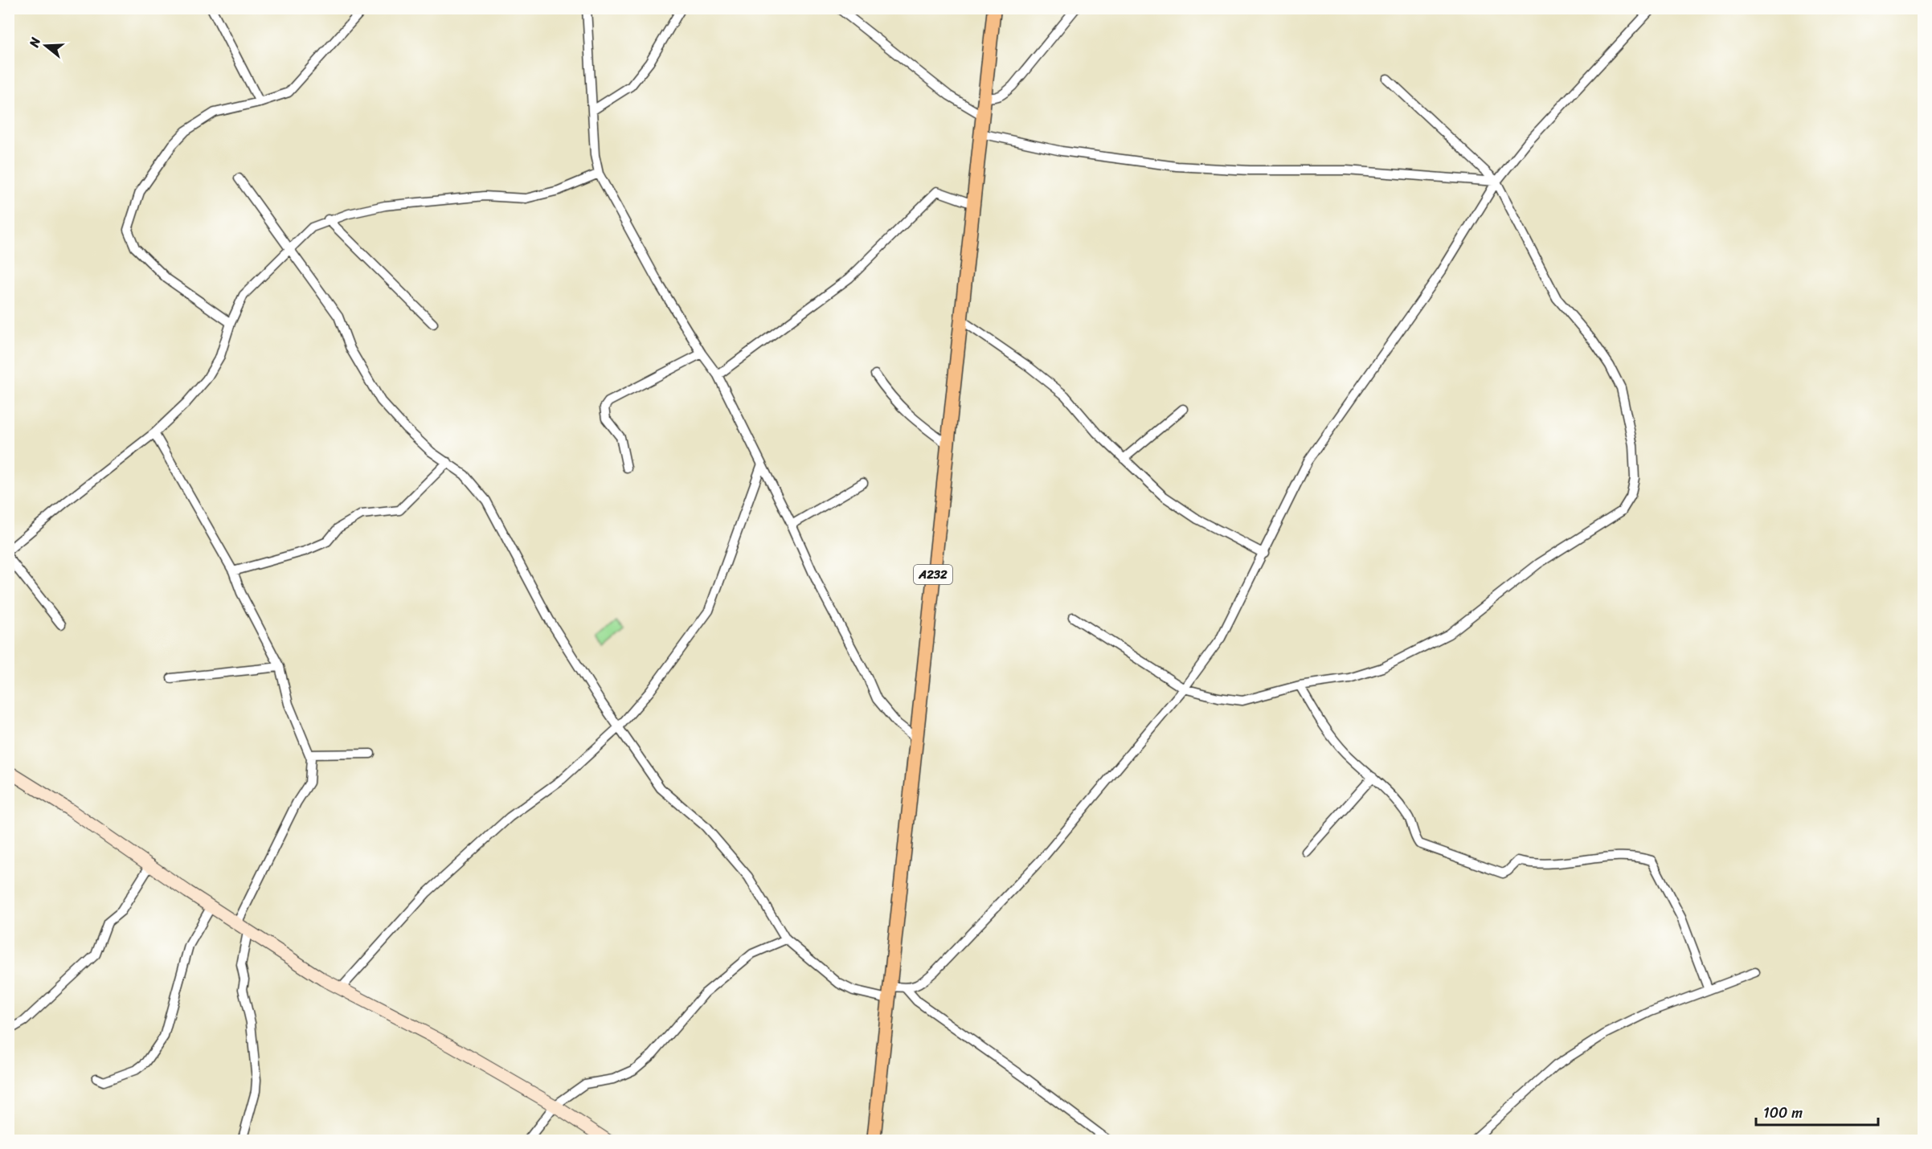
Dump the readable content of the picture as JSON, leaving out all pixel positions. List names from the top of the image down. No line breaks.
{"streets":{"main road":["A232"]},"scale_bar":"100 m","north":"left"}
